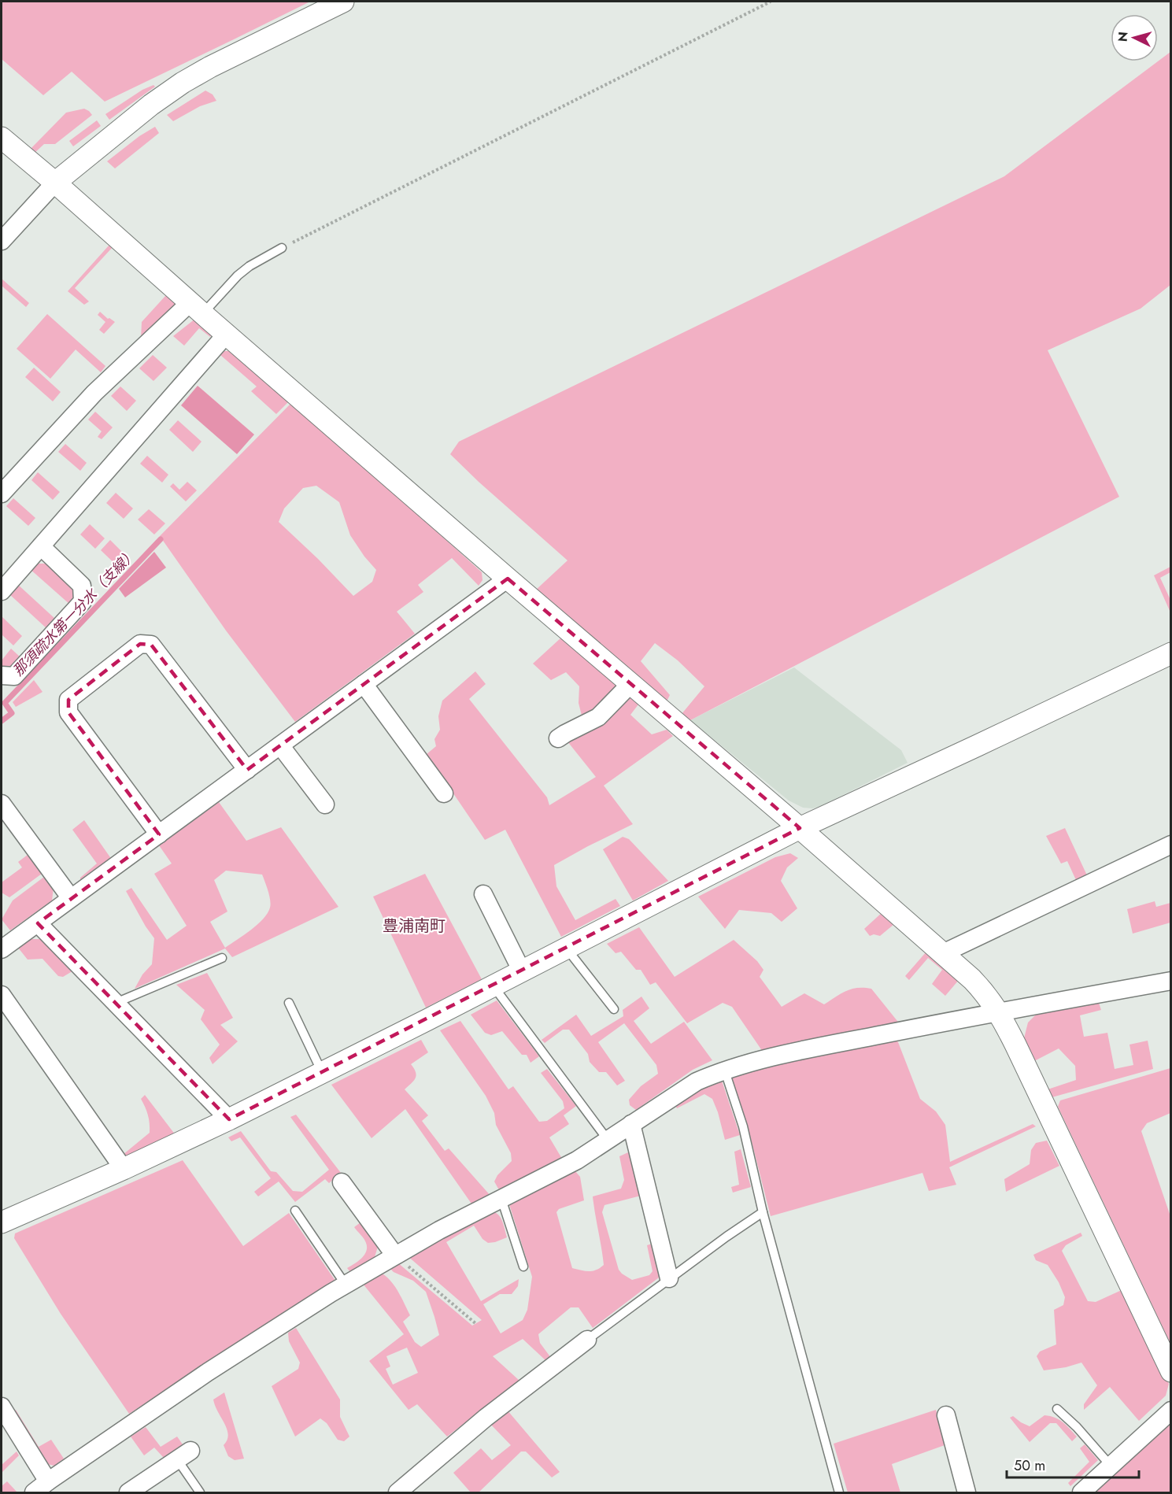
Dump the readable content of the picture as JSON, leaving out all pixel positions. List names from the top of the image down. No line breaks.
{"districts":["豊浦南町"],"water":["那須疏水第一分水（支線）"],"scale_bar":"50 m","north":"left"}
